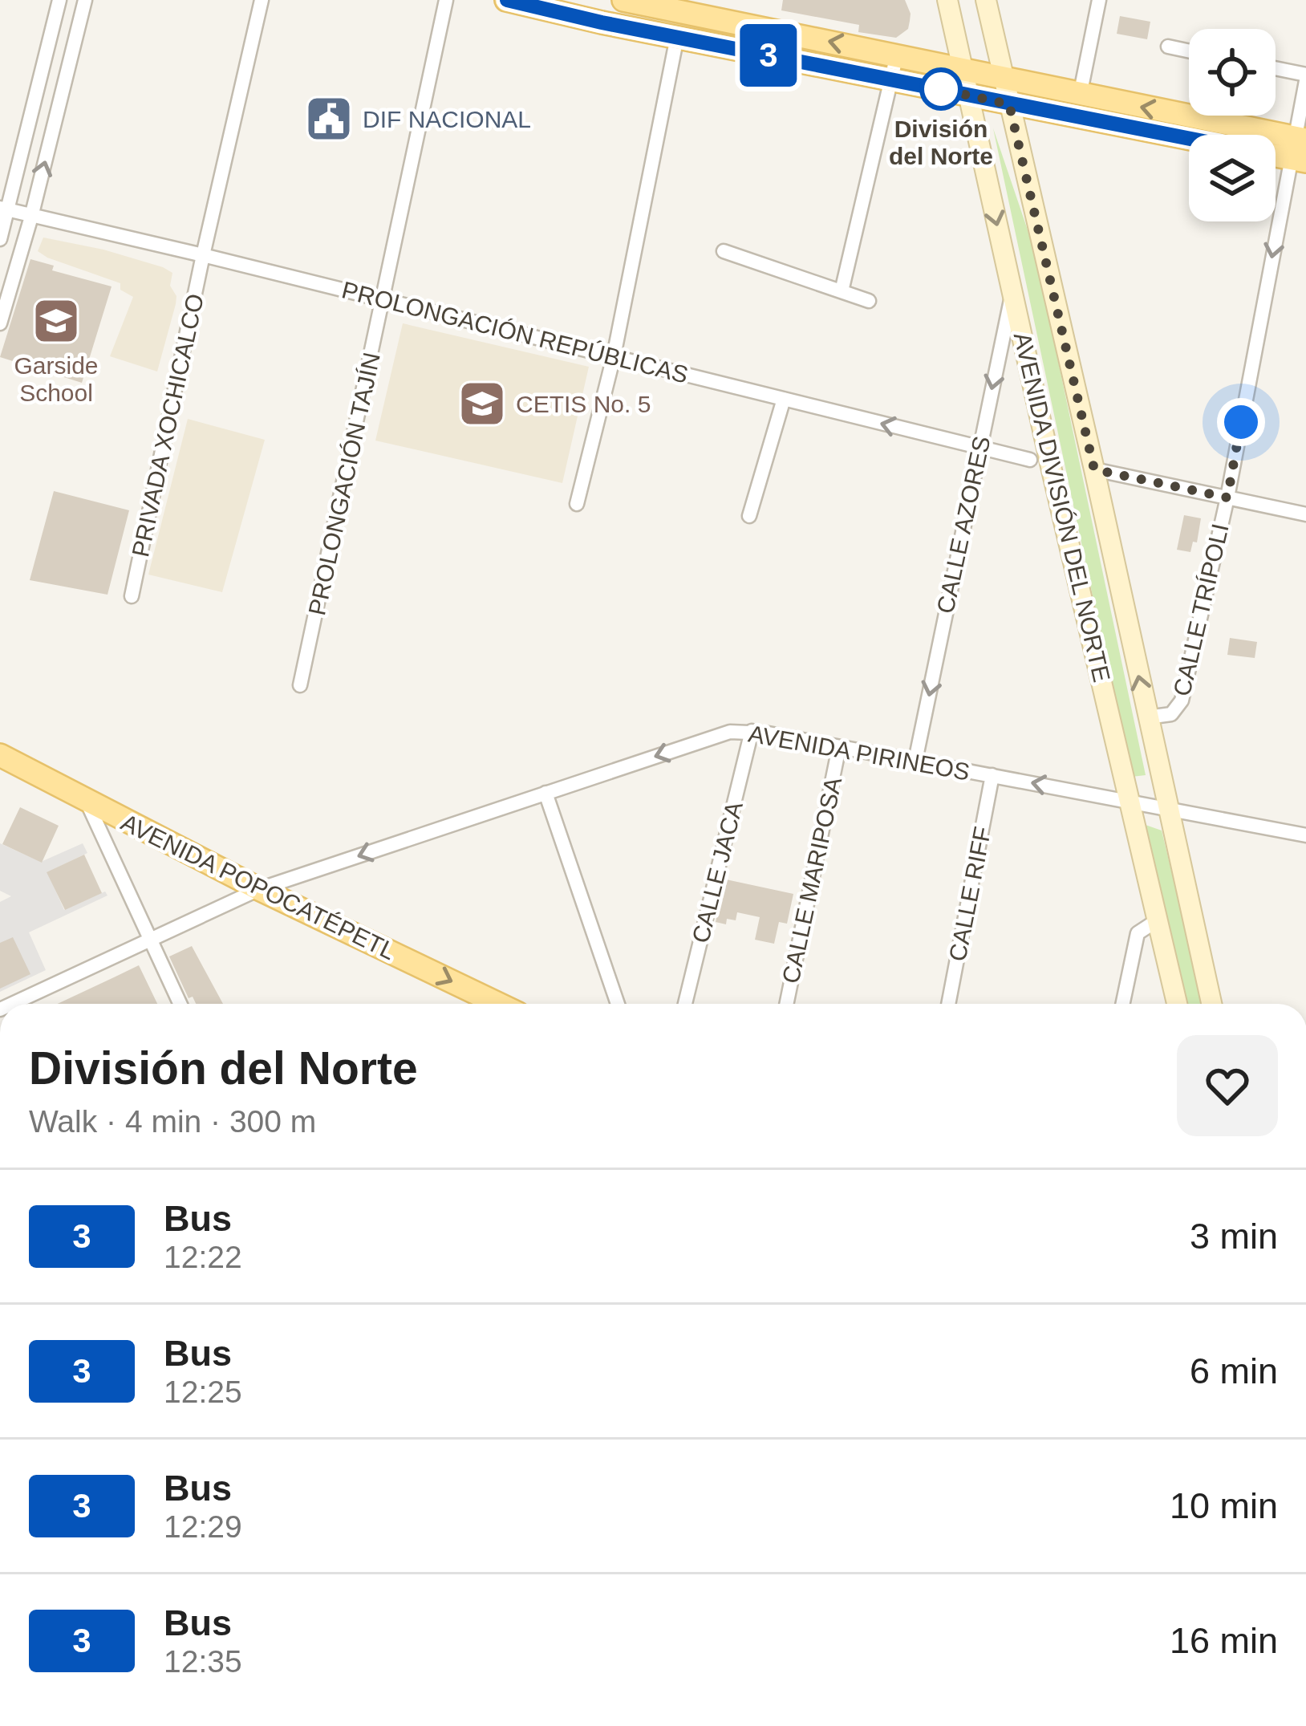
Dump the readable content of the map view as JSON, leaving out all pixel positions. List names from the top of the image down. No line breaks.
{"streets":{"main road":["AVENIDA DIVISIÓN DEL NORTE","AVENIDA POPOCATÉPETL"],"street":["PROLONGACIÓN REPÚBLICAS","PRIVADA XOCHICALCO","PROLONGACIÓN TAJÍN","CALLE AZORES","CALLE TRÍPOLI","AVENIDA PIRINEOS","CALLE JACA","CALLE MARIPOSA","CALLE RIFF"]},"crossings":[["PROLONGACIÓN REPÚBLICAS","PRIVADA XOCHICALCO"],["PROLONGACIÓN REPÚBLICAS","PROLONGACIÓN TAJÍN"],["PROLONGACIÓN REPÚBLICAS","CALLE AZORES"],["AVENIDA DIVISIÓN DEL NORTE","CALLE AZORES"],["AVENIDA DIVISIÓN DEL NORTE","CALLE TRÍPOLI"],["AVENIDA DIVISIÓN DEL NORTE","AVENIDA PIRINEOS"],["CALLE AZORES","AVENIDA PIRINEOS"],["AVENIDA PIRINEOS","CALLE JACA"],["AVENIDA PIRINEOS","CALLE MARIPOSA"],["AVENIDA PIRINEOS","AVENIDA POPOCATÉPETL"],["AVENIDA PIRINEOS","CALLE RIFF"]],"one_way":["CALLE AZORES","CALLE TRÍPOLI","AVENIDA PIRINEOS","AVENIDA POPOCATÉPETL"],"places":{"other":["División del Norte"],"public building":["DIF NACIONAL"],"school or university":["Garside School","CETIS No. 5"]},"lines":["bus line 3"],"page":{"on_map":"3","heading":["División del Norte","Walk · 4 min · 300 m"],"list":[{"mark":"3","name":"Bus","note":"12:22","value":"3 min"},{"mark":"3","name":"Bus","note":"12:25","value":"6 min"},{"mark":"3","name":"Bus","note":"12:29","value":"10 min"},{"mark":"3","name":"Bus","note":"12:35","value":"16 min"}]}}
